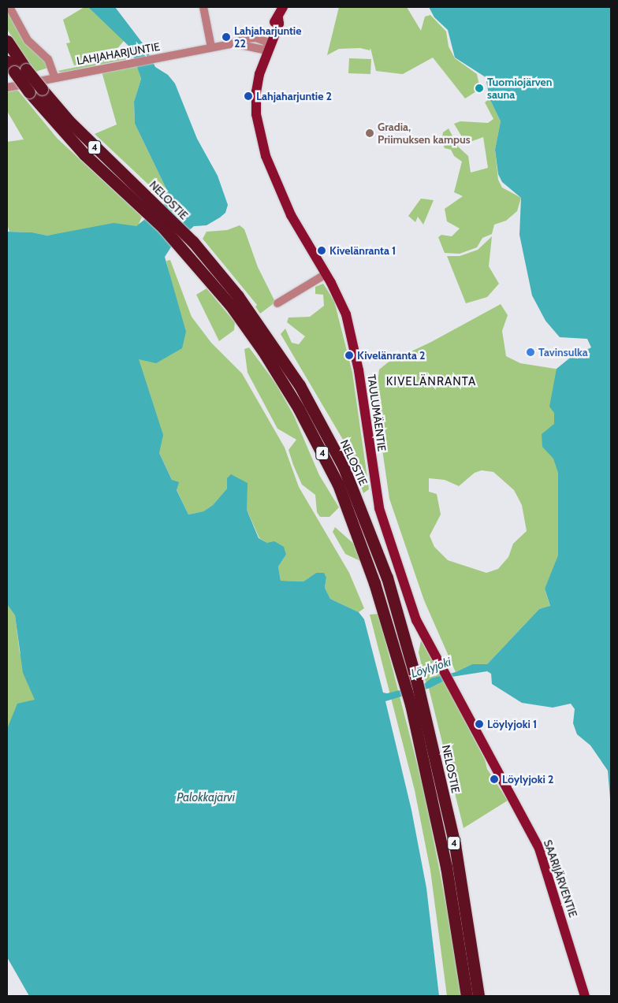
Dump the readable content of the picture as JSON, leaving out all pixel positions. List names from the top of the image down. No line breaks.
{"streets":{"highway":["4","NELOSTIE"],"main road":["TAULUMÄENTIE","SAARIJÄRVENTIE"],"street":["LAHJAHARJUNTIE"]},"crossings":[["LAHJAHARJUNTIE","TAULUMÄENTIE"],["TAULUMÄENTIE","SAARIJÄRVENTIE"]],"districts":["KIVELÄNRANTA"],"water":["Löylyjoki","Palokkajärvi"],"places":["Lahjaharjuntie 22","Tuomiojärven sauna","Lahjaharjuntie 2","Gradia, Priimuksen kampus","Kivelänranta 1","Tavinsulka","Kivelänranta 2","Löylyjoki 1","Löylyjoki 2"]}
